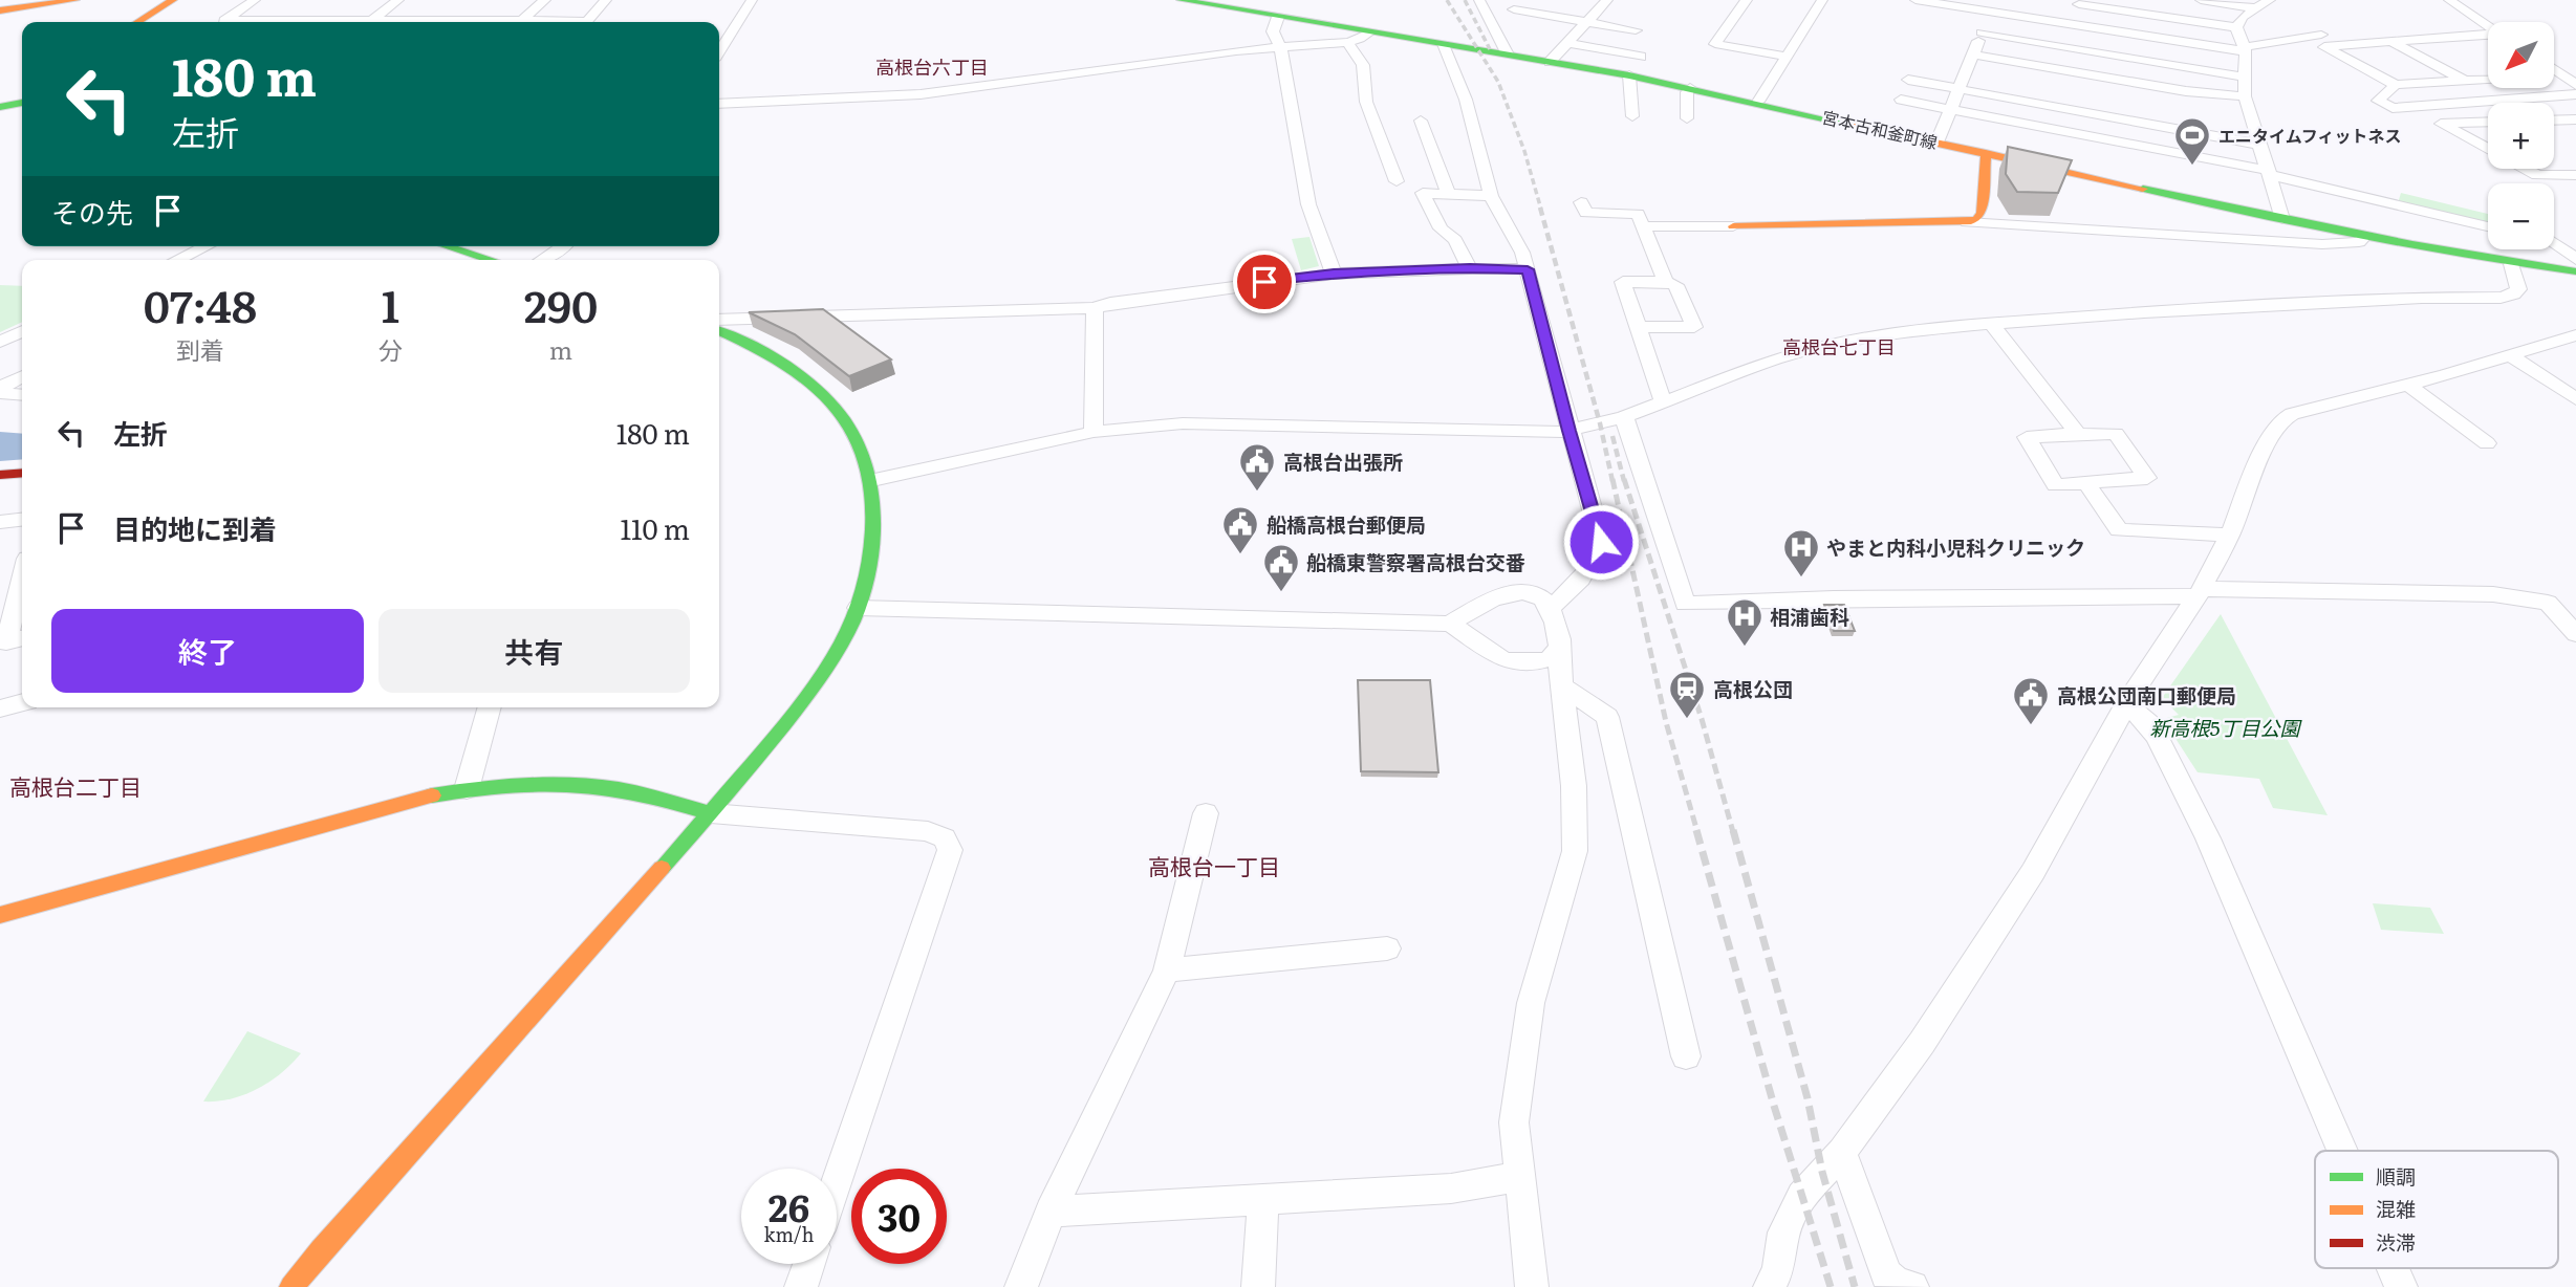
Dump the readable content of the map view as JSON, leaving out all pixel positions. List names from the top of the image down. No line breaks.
{"streets":{"street":["宮本古和釜町線"]},"districts":["高根台六丁目","高根台七丁目","高根台二丁目","高根台一丁目"],"parks":["新高根5丁目公園"],"places":{"sports":["エニタイムフィットネス"],"public building":["高根台出張所","船橋高根台郵便局","船橋東警察署高根台交番","高根公団南口郵便局"],"hospital":["やまと内科小児科クリニック","相浦歯科"],"station":["高根公団"]},"legend":["順調","混雑","渋滞"],"north":"bottom left","page":{"map_buttons":["+","−"],"turn":["180 m","左折"],"then":"その先","eta":["07:48","到着","1","分","290","m"],"list":[{"name":"左折","value":"180 m"},{"name":"目的地に到着","value":"110 m"}],"buttons":["終了","共有"],"speed":"26 km/h","limit":"30"}}
